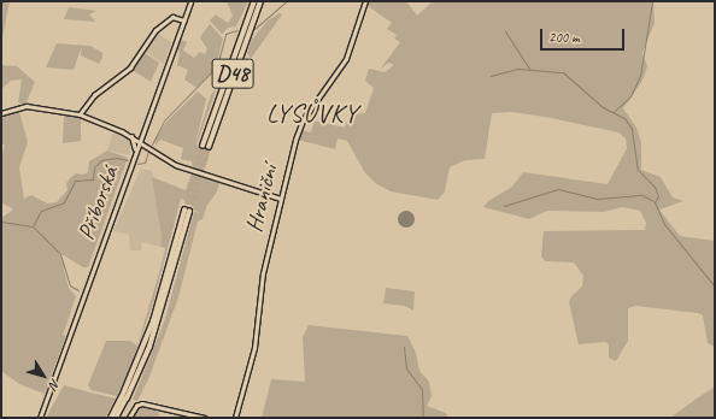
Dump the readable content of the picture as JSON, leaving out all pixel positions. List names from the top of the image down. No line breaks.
{"streets":{"highway":["D48"],"main road":["Příborská"],"street":["Hraniční"]},"districts":["LYSŮVKY"],"scale_bar":"200 m","north":"bottom right"}
